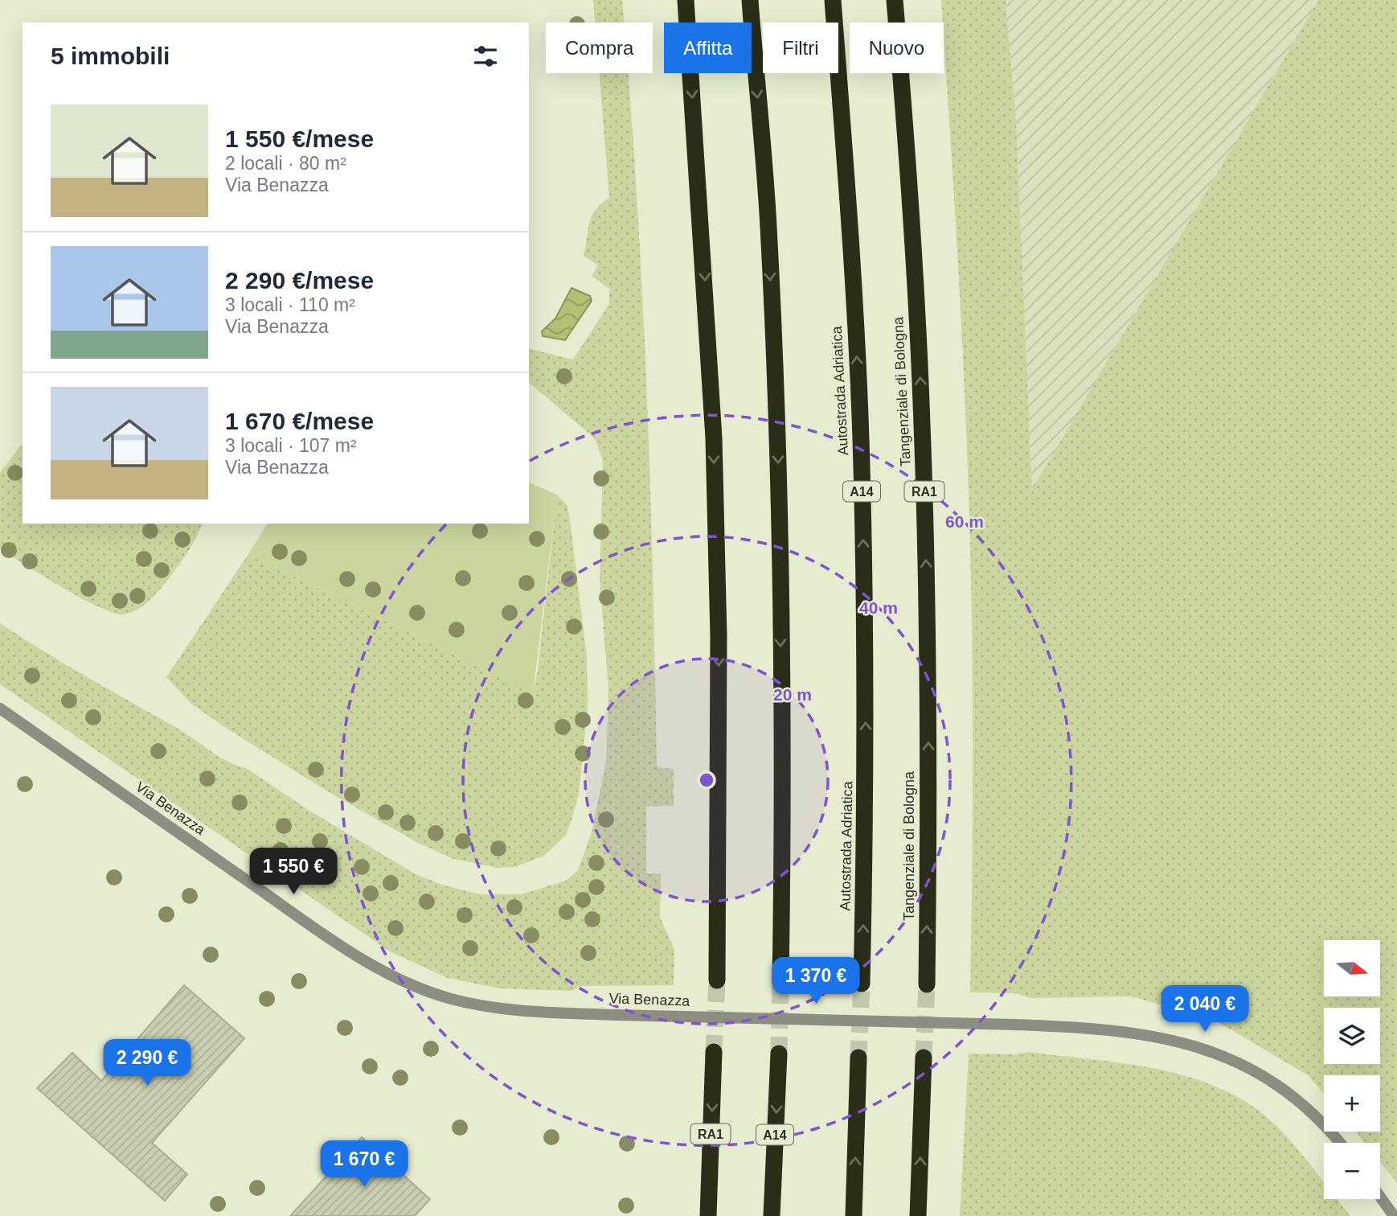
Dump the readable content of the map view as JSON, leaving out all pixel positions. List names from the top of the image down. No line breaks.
{"streets":{"highway":["Autostrada Adriatica","Tangenziale di Bologna","A14","RA1"],"street":["Via Benazza"]},"north":"right","page":{"chip":["Compra","Affitta","Filtri","Nuovo"],"heading":"5 immobili","list":[{"name":"1 550 €/mese","note":"2 locali · 80 m² · Via Benazza"},{"name":"2 290 €/mese","note":"3 locali · 110 m² · Via Benazza"},{"name":"1 670 €/mese","note":"3 locali · 107 m² · Via Benazza"}],"price":["1 550 €","1 370 €","2 040 €","2 290 €","1 670 €"],"map_buttons":["+","−"]},"rings":["60 m","40 m","20 m"]}
